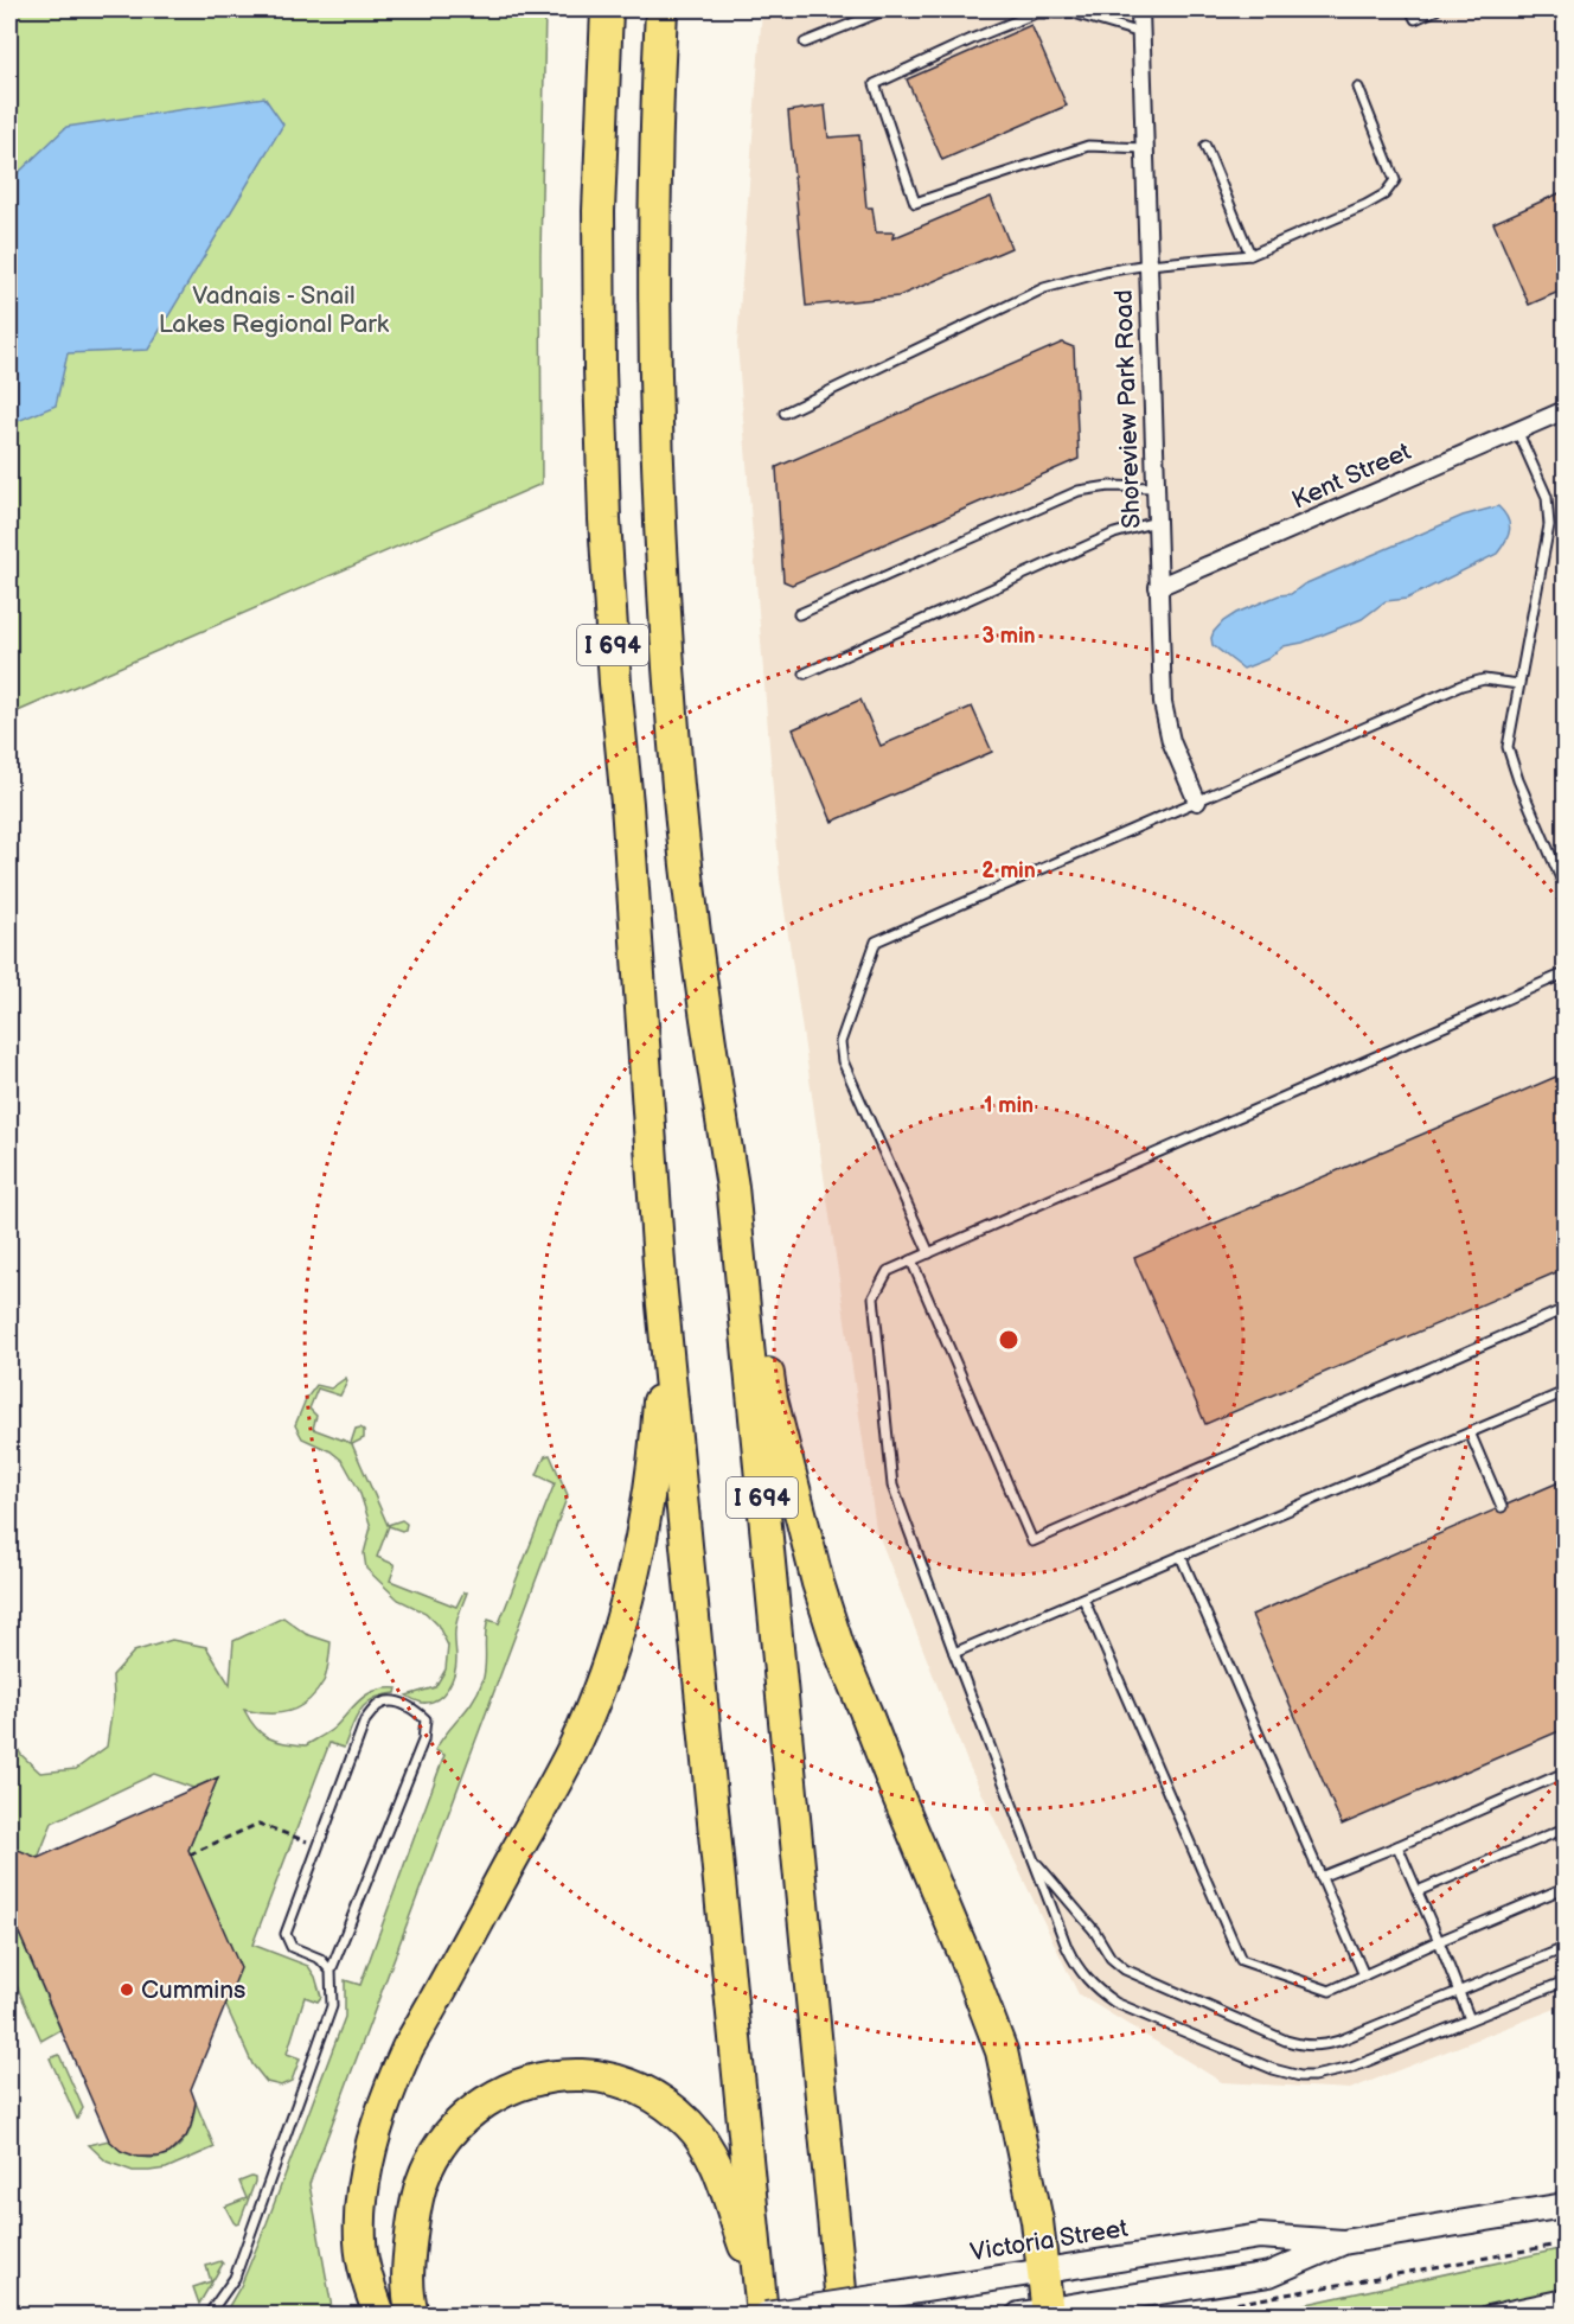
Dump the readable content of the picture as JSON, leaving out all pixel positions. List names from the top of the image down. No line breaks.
{"streets":{"highway":["I 694"],"street":["Shoreview Park Road","Kent Street","Victoria Street"]},"crossings":[["Shoreview Park Road","Kent Street"],["I 694","Victoria Street"]],"parks":["Vadnais - Snail Lakes Regional Park"],"places":["Cummins"],"rings":["3 min","2 min","1 min"]}
